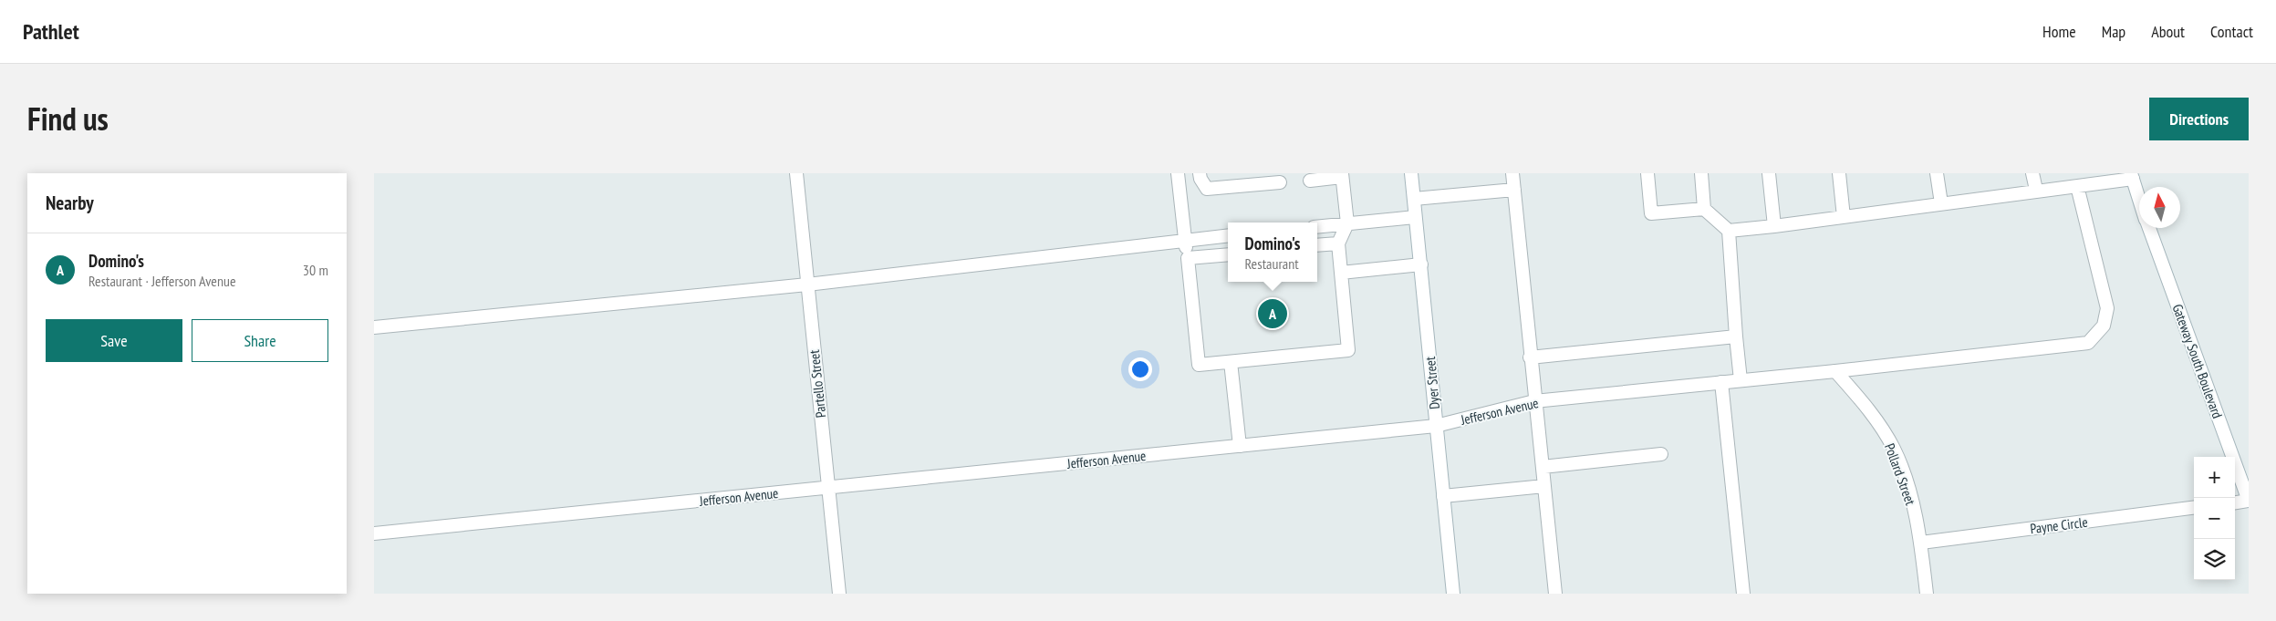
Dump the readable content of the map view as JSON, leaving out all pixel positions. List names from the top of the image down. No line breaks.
{"streets":{"street":["Gateway South Boulevard","Dyer Street","Partello Street","Jefferson Avenue","Pollard Street","Payne Circle"]},"crossings":[["Dyer Street","Jefferson Avenue"],["Partello Street","Jefferson Avenue"],["Jefferson Avenue","Pollard Street"],["Pollard Street","Payne Circle"]],"north":"top","page":{"header":"Pathlet","nav":["Home","Map","About","Contact"],"title":"Find us","buttons":["Directions",["Save","Share"]],"heading":"Nearby","popup":["Domino's","Restaurant"],"list":[{"mark":"A","name":"Domino's","note":"Restaurant · Jefferson Avenue","value":"30 m"}],"pins":"A","map_buttons":["+","−"]}}
